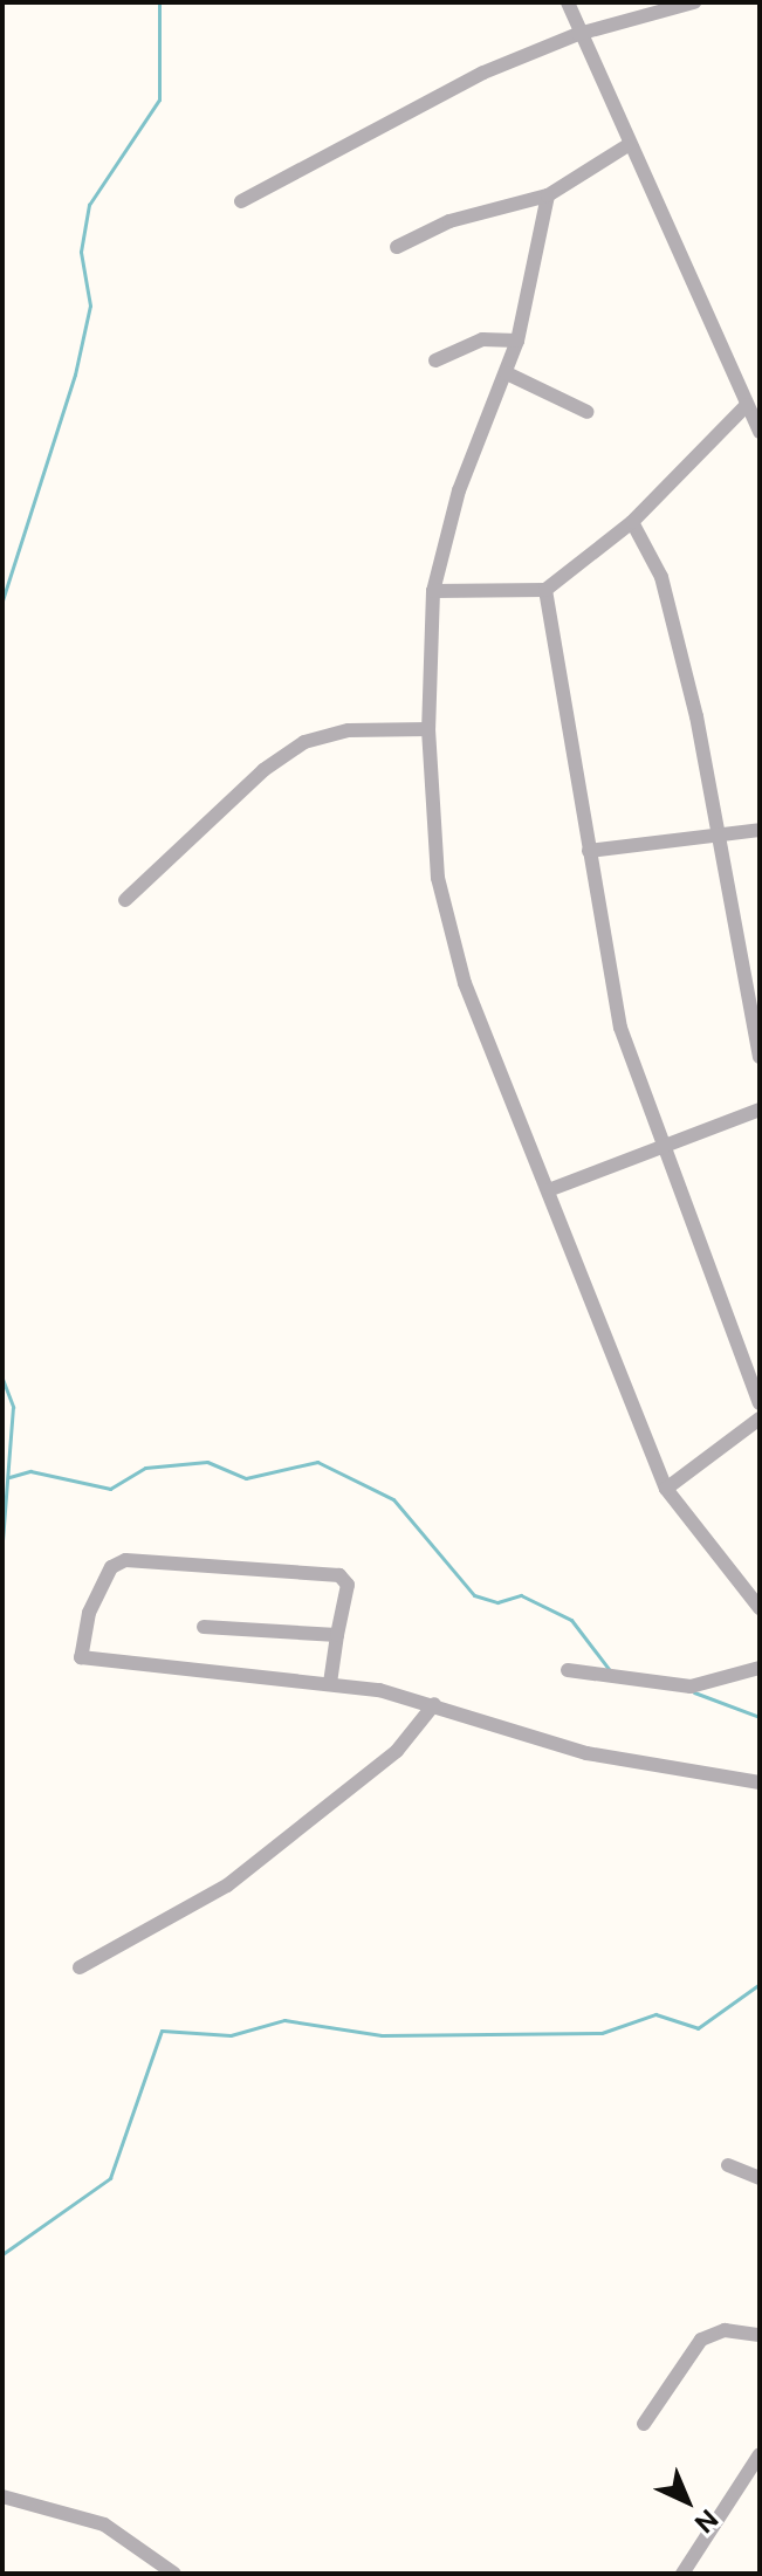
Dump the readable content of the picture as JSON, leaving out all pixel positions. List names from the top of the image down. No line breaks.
{"north":"bottom right"}
